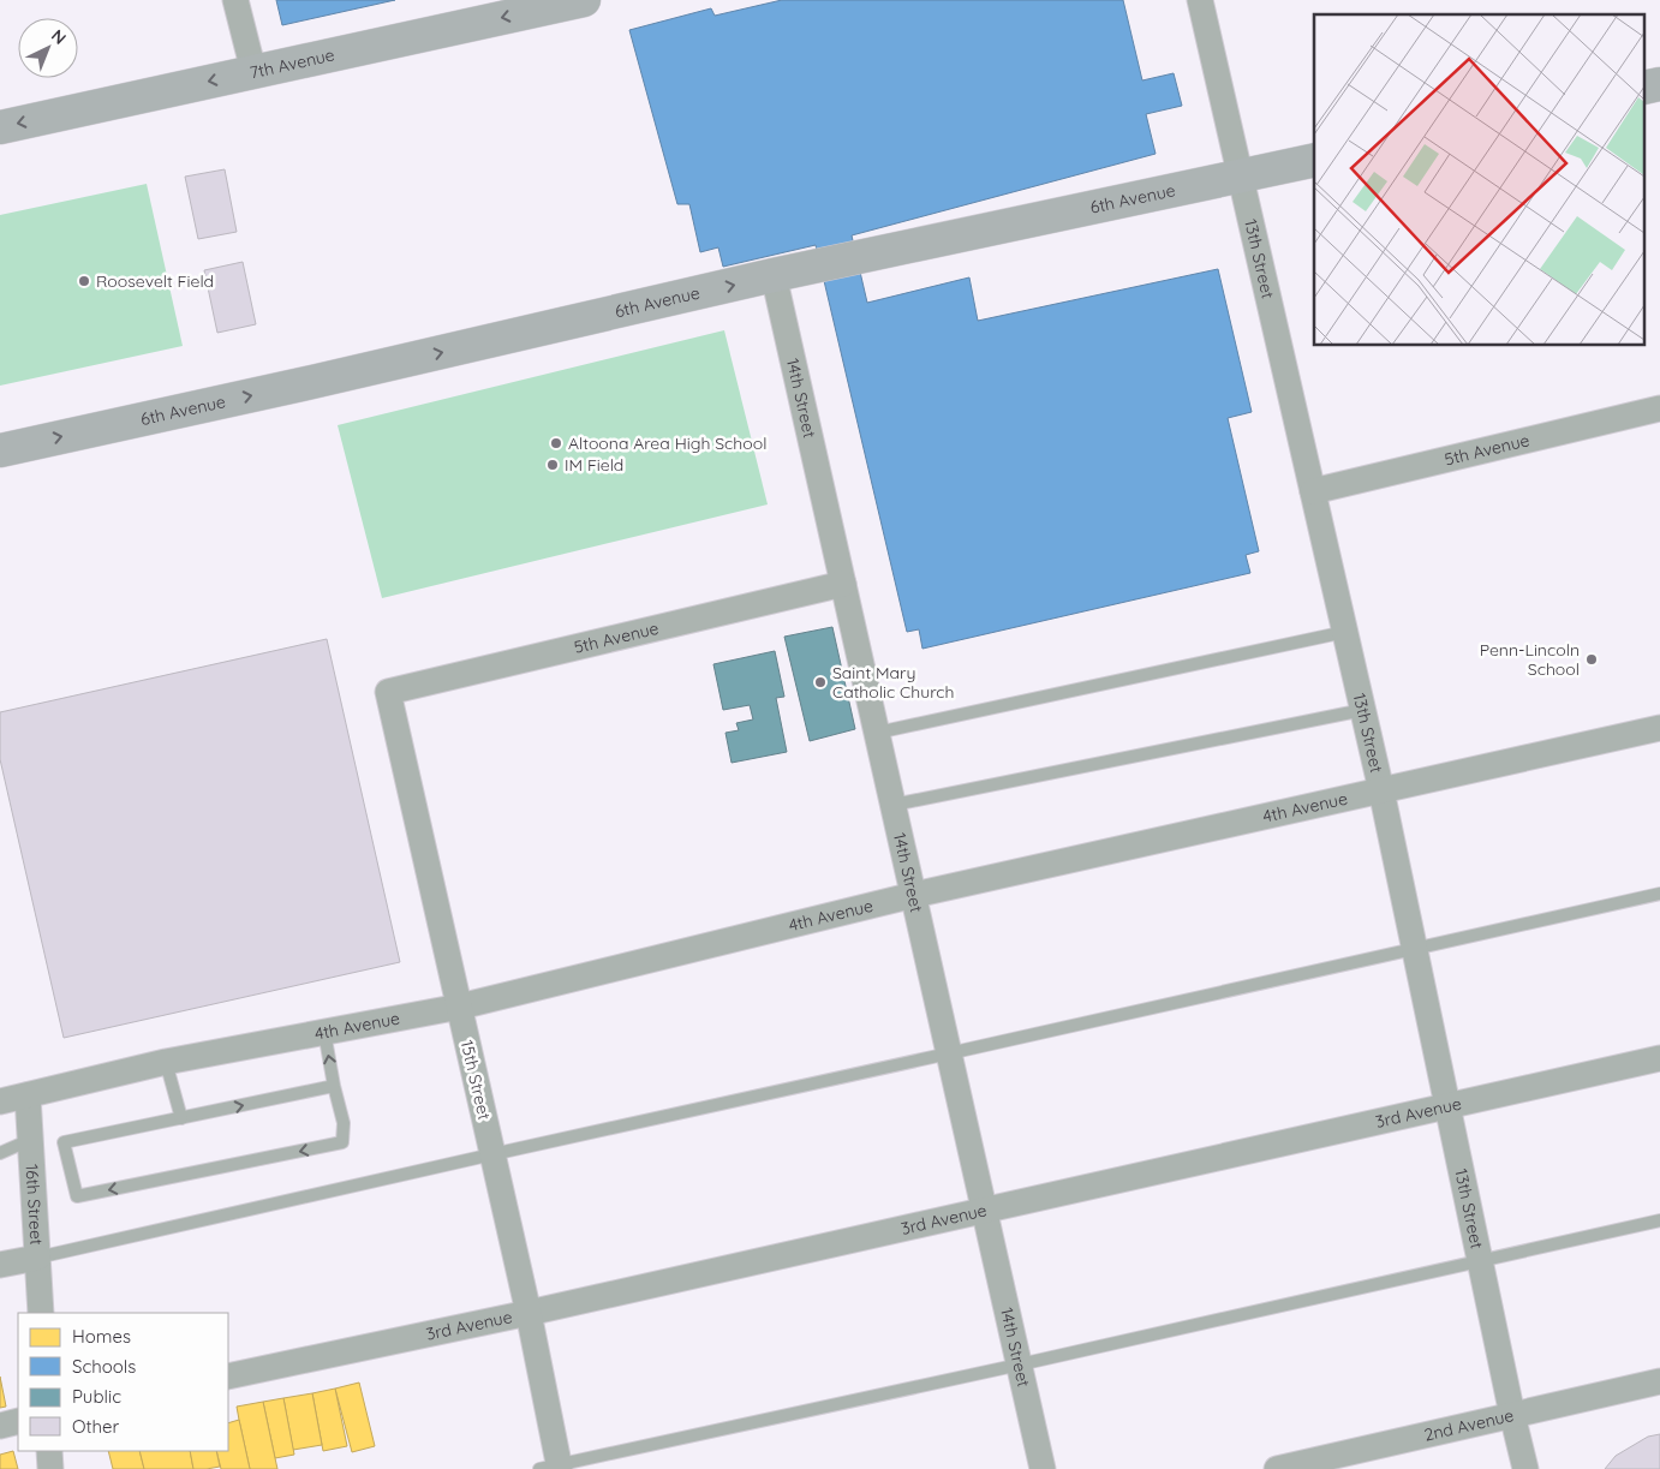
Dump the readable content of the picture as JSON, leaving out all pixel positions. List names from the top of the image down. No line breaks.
{"streets":{"main road":["7th Avenue","6th Avenue"],"street":["13th Street","14th Street","5th Avenue","4th Avenue","15th Street","3rd Avenue","16th Street","2nd Avenue"]},"crossings":[["6th Avenue","13th Street"],["6th Avenue","14th Street"],["13th Street","5th Avenue"],["13th Street","4th Avenue"],["13th Street","3rd Avenue"],["13th Street","2nd Avenue"],["14th Street","5th Avenue"],["14th Street","4th Avenue"],["14th Street","3rd Avenue"],["5th Avenue","15th Street"],["4th Avenue","15th Street"],["4th Avenue","16th Street"],["15th Street","3rd Avenue"]],"one_way":["7th Avenue","6th Avenue"],"places":["Roosevelt Field","Altoona Area High School","IM Field","Penn-Lincoln School","Saint Mary Catholic Church"],"legend":["Homes","Schools","Public","Other"],"north":"top right"}
